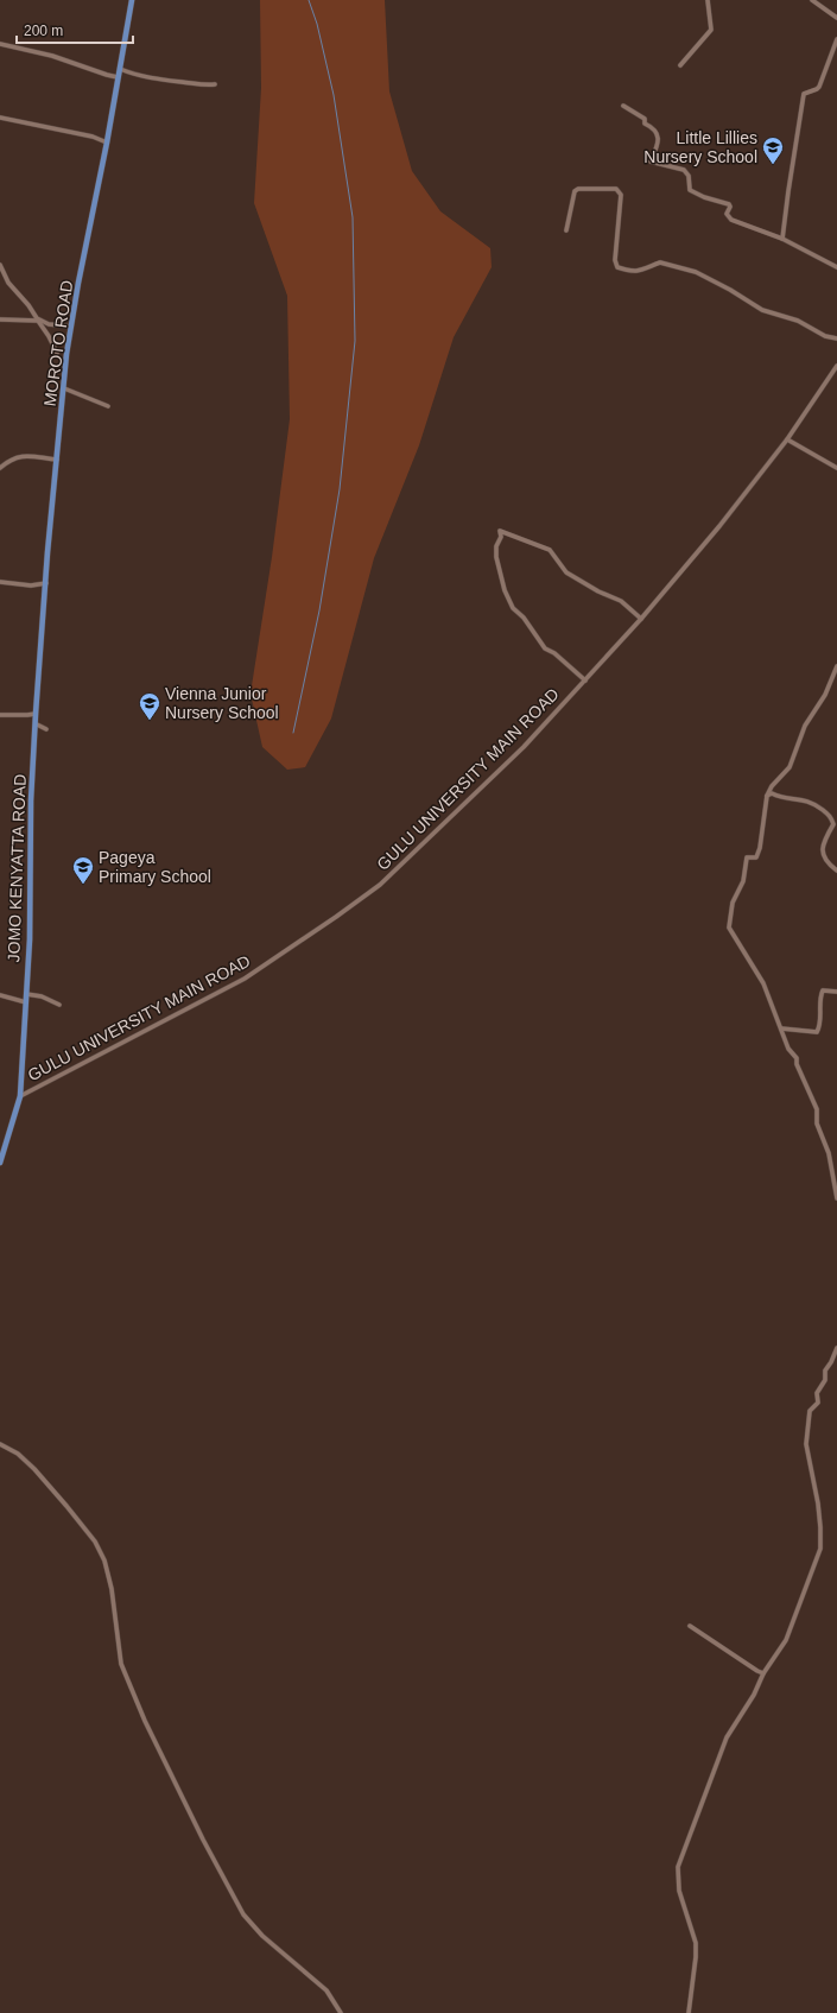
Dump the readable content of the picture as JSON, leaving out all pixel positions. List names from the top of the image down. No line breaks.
{"streets":{"main road":["MOROTO ROAD","JOMO KENYATTA ROAD"],"street":["GULU UNIVERSITY MAIN ROAD"]},"crossings":[["MOROTO ROAD","JOMO KENYATTA ROAD"],["GULU UNIVERSITY MAIN ROAD","JOMO KENYATTA ROAD"]],"places":{"school or university":["Little Lillies Nursery School","Vienna Junior Nursery School","Pageya Primary School"]},"scale_bar":"200 m"}
